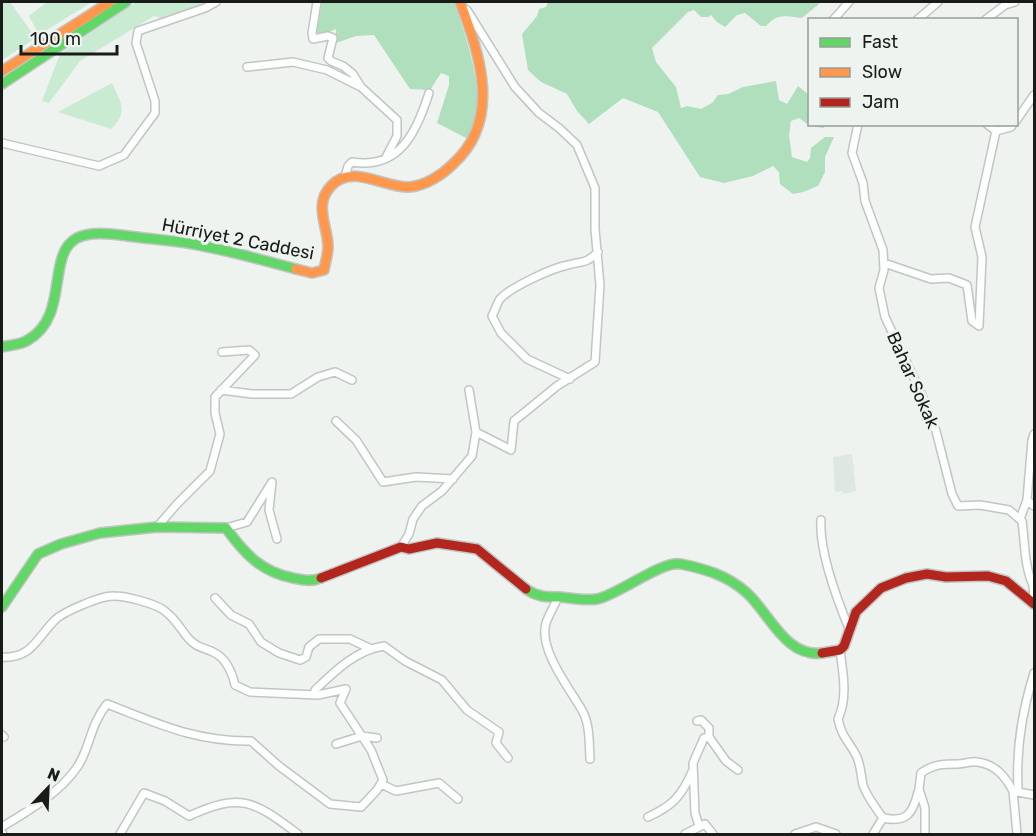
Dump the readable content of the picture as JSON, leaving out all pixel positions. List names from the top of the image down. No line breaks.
{"streets":{"main road":["Hürriyet 2 Caddesi"],"street":["Bahar Sokak"]},"legend":["Fast","Slow","Jam"],"scale_bar":"100 m","north":"top right"}
